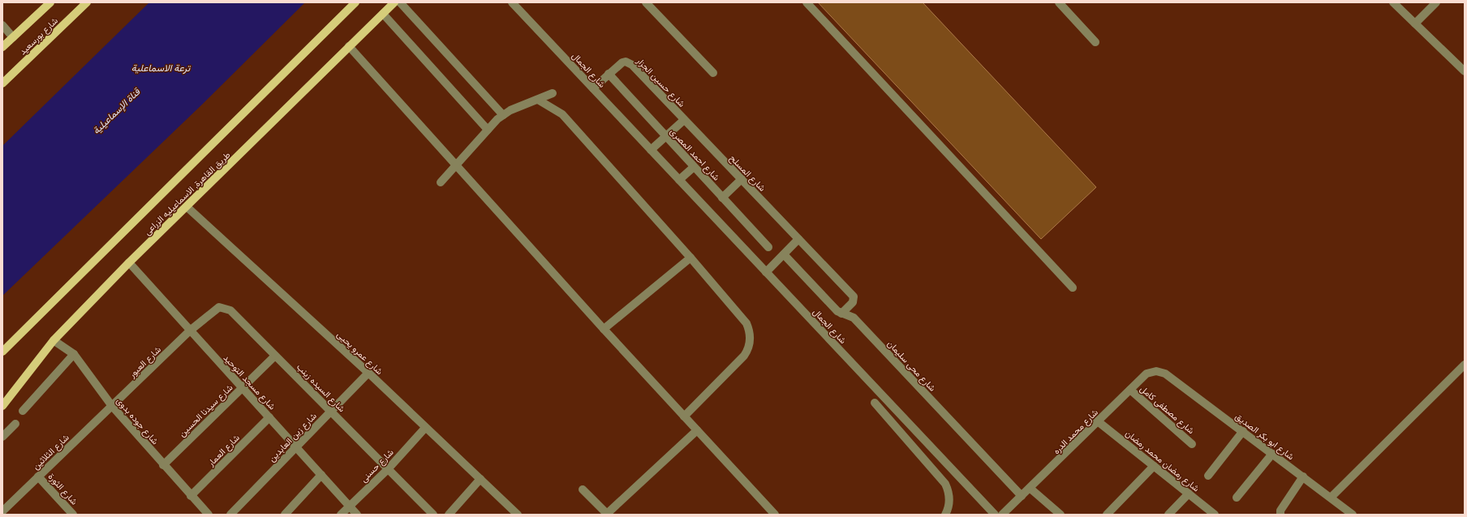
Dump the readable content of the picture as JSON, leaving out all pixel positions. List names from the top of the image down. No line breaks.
{"streets":{"main road":["شارع بورسعيد","طريق القاهرة, الاسماعيليه الزراعى"],"street":["شارع الجمال","شارع حسين الجزار","شارع احمد المصرى","شارع المسلح","شارع عمرو يحيى","شارع العبور","شارع محى سليمان","شارع مسجد التوحيد","شارع السيده زينب","شارع مصطفى كامل","شارع سيدنا الحسين","شارع جوده بدوى","شارع محمد الدره","شارع ابو بكر الصديق","شارع زين العابدين","شارع العمار","شارع الثلاثين","شارع رمضان محمد رمضان","شارع حسنى","شارع الثورة"]},"crossings":[["شارع الجمال","شارع حسين الجزار"],["شارع حسين الجزار","شارع احمد المصرى"],["شارع حسين الجزار","شارع المسلح"],["شارع المسلح","شارع محى سليمان"],["طريق القاهرة, الاسماعيليه الزراعى","شارع عمرو يحيى"],["طريق القاهرة, الاسماعيليه الزراعى","شارع مسجد التوحيد"],["طريق القاهرة, الاسماعيليه الزراعى","شارع جوده بدوى"],["شارع عمرو يحيى","شارع زين العابدين"],["شارع عمرو يحيى","شارع حسنى"],["شارع العبور","شارع مسجد التوحيد"],["شارع العبور","شارع السيده زينب"],["شارع العبور","شارع جوده بدوى"],["شارع العبور","شارع الثلاثين"],["شارع محى سليمان","شارع محمد الدره"],["شارع مسجد التوحيد","شارع السيده زينب"],["شارع مسجد التوحيد","شارع سيدنا الحسين"],["شارع مسجد التوحيد","شارع زين العابدين"],["شارع مسجد التوحيد","شارع العمار"],["شارع مسجد التوحيد","شارع حسنى"],["شارع السيده زينب","شارع سيدنا الحسين"],["شارع السيده زينب","شارع زين العابدين"],["شارع السيده زينب","شارع حسنى"],["شارع مصطفى كامل","شارع محمد الدره"],["شارع سيدنا الحسين","شارع جوده بدوى"],["شارع جوده بدوى","شارع العمار"],["شارع جوده بدوى","شارع الثلاثين"],["شارع محمد الدره","شارع ابو بكر الصديق"],["شارع محمد الدره","شارع رمضان محمد رمضان"],["شارع الثلاثين","شارع الثورة"]],"water":["ترعة الاسماعلية","قناة الإسماعيلية"]}
